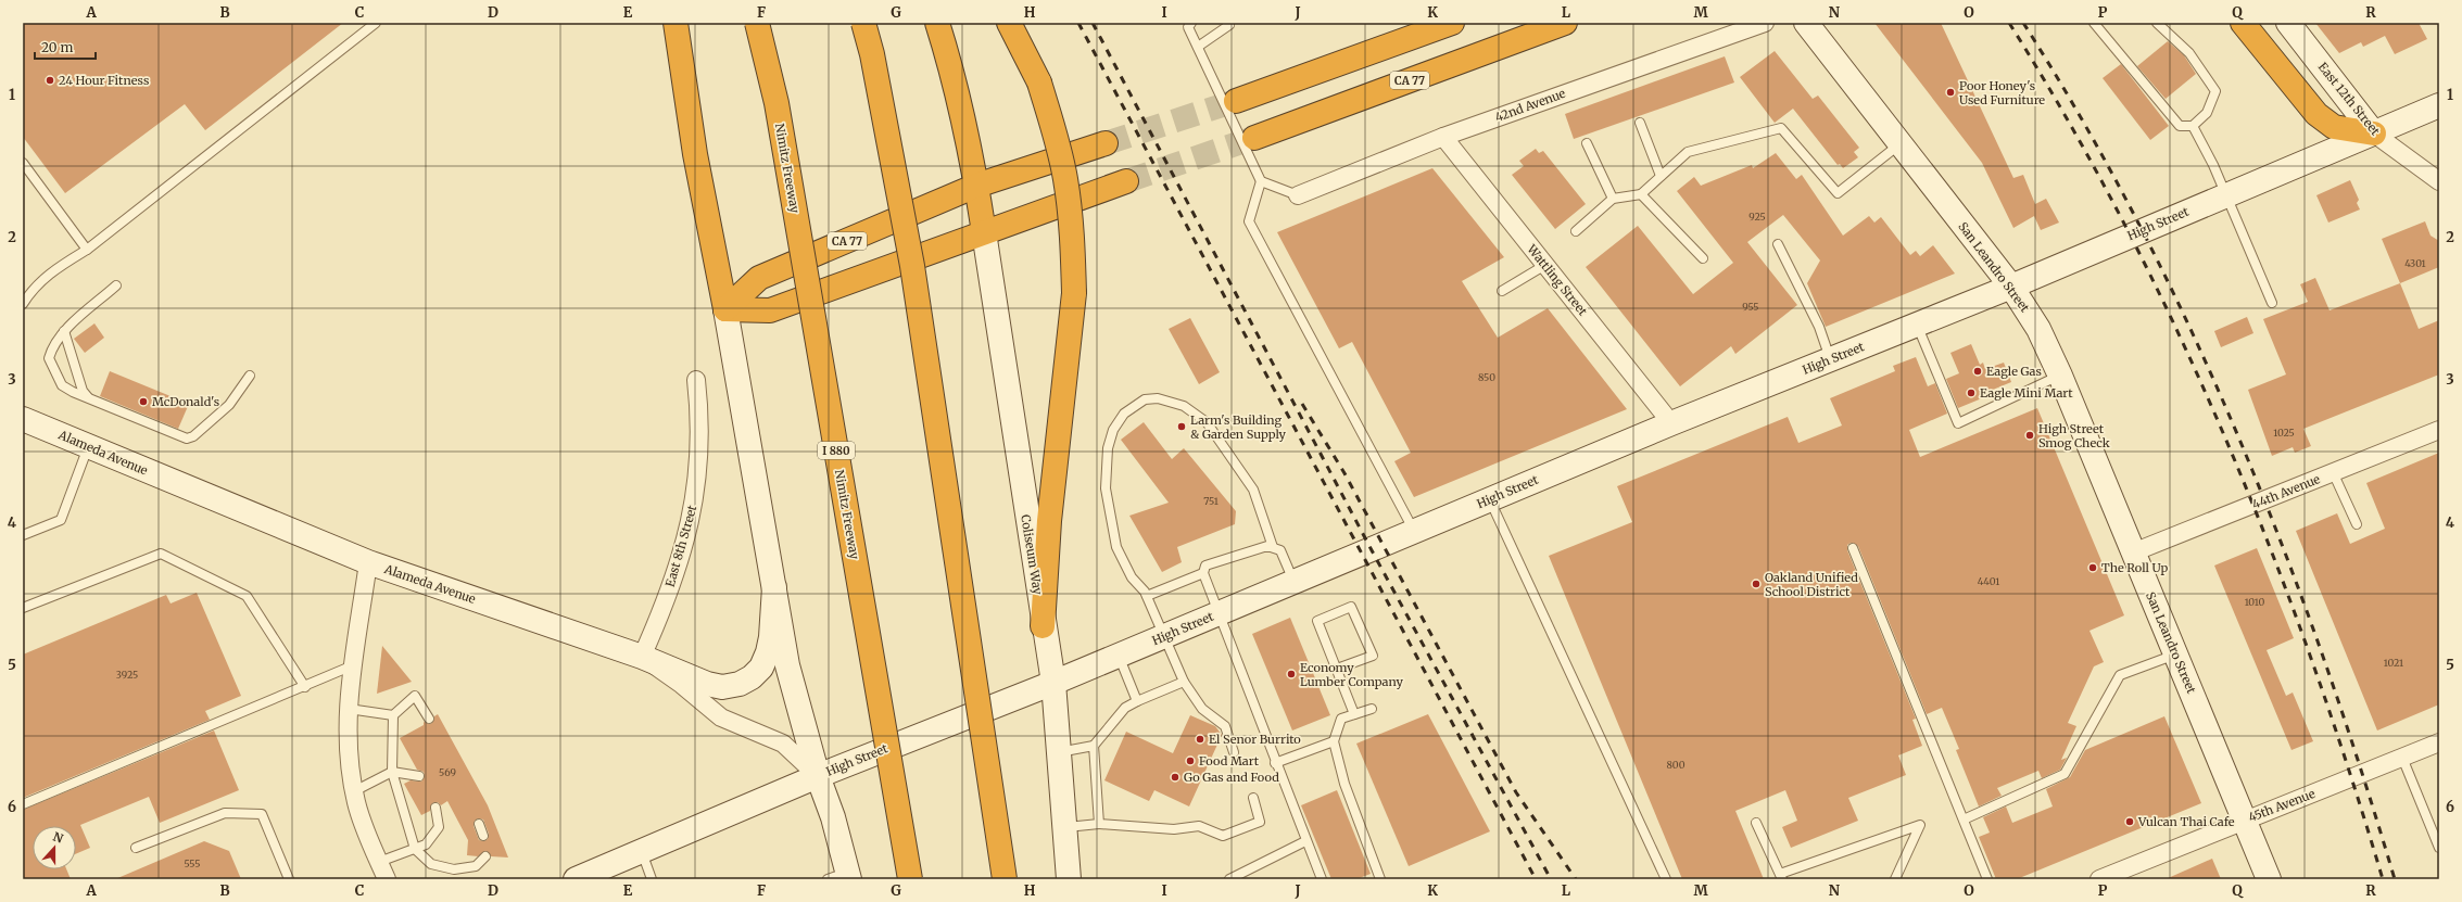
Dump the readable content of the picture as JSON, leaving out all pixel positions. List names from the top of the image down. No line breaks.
{"streets":{"highway":["CA 77","Nimitz Freeway","I 880"],"main road":["East 12th Street","High Street","San Leandro Street","Alameda Avenue","Coliseum Way"],"street":["42nd Avenue","Wattling Street","44th Avenue","East 8th Street","45th Avenue"]},"crossings":[["East 12th Street","High Street"],["42nd Avenue","Wattling Street"],["High Street","San Leandro Street"],["High Street","Wattling Street"],["High Street","Alameda Avenue"],["High Street","Coliseum Way"],["San Leandro Street","44th Avenue"],["San Leandro Street","45th Avenue"],["Alameda Avenue","East 8th Street"]],"places":["24 Hour Fitness","Poor Honey's Used Furniture","Eagle Gas","Eagle Mini Mart","McDonald's","Larm's Building & Garden Supply","High Street Smog Check","The Roll Up","Oakland Unified School District","Economy Lumber Company","El Senor Burrito","Food Mart","Go Gas and Food","Vulcan Thai Cafe"],"house_numbers":["925","4301","955","850","1025","751","4401","1010","1021","3925","800","569","555"],"scale_bar":"20 m","north":"top","grid":{"columns":["A","B","C","D","E","F","G","H","I","J","K","L","M","N","O","P","Q","R"],"rows":["1","2","3","4","5","6"]}}
